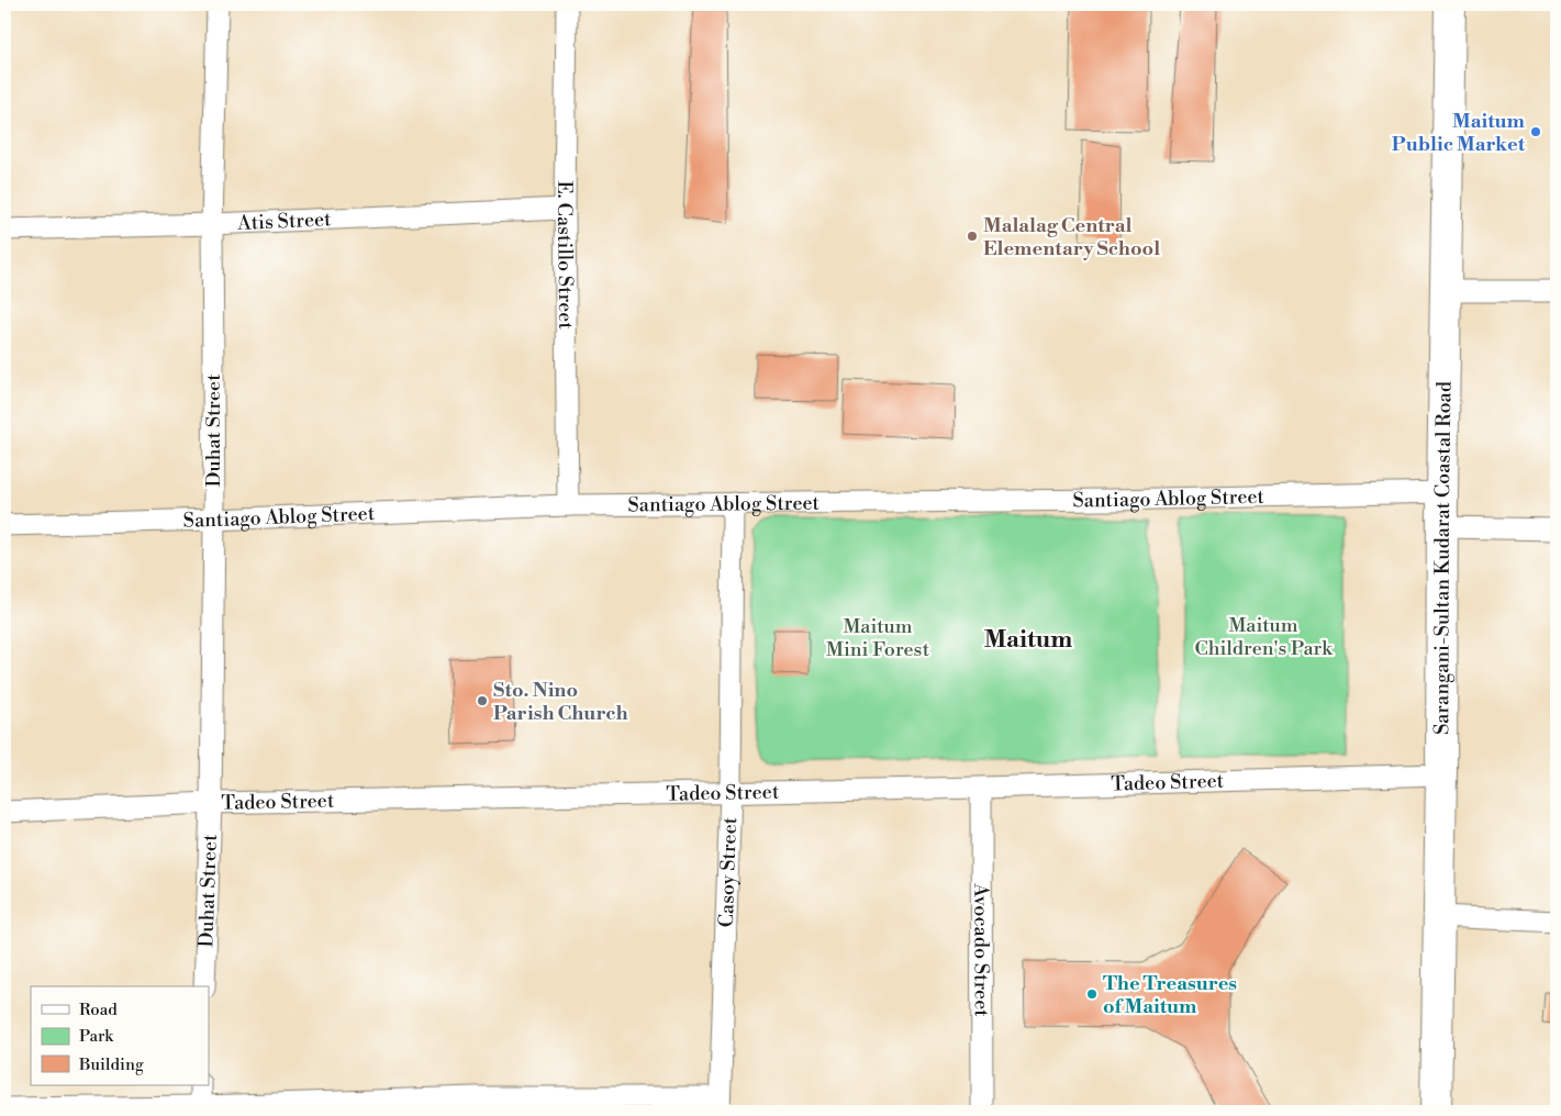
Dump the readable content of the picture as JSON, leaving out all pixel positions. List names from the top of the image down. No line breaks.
{"streets":{"main road":["Sarangani-Sultan Kudarat Coastal Road"],"street":["Atis Street","E. Castillo Street","Duhat Street","Santiago Ablog Street","Tadeo Street","Casoy Street","Avocado Street"]},"crossings":[["Atis Street","E. Castillo Street"],["Atis Street","Duhat Street"],["E. Castillo Street","Santiago Ablog Street"],["Duhat Street","Santiago Ablog Street"],["Duhat Street","Tadeo Street"],["Santiago Ablog Street","Sarangani-Sultan Kudarat Coastal Road"],["Santiago Ablog Street","Casoy Street"],["Sarangani-Sultan Kudarat Coastal Road","Tadeo Street"],["Tadeo Street","Casoy Street"],["Tadeo Street","Avocado Street"]],"districts":["Maitum"],"parks":["Maitum Children's Park","Maitum Mini Forest"],"places":["Maitum Public Market","Malalag Central Elementary School","Sto. Nino Parish Church","The Treasures of Maitum"],"legend":["Road","Park","Building"]}
